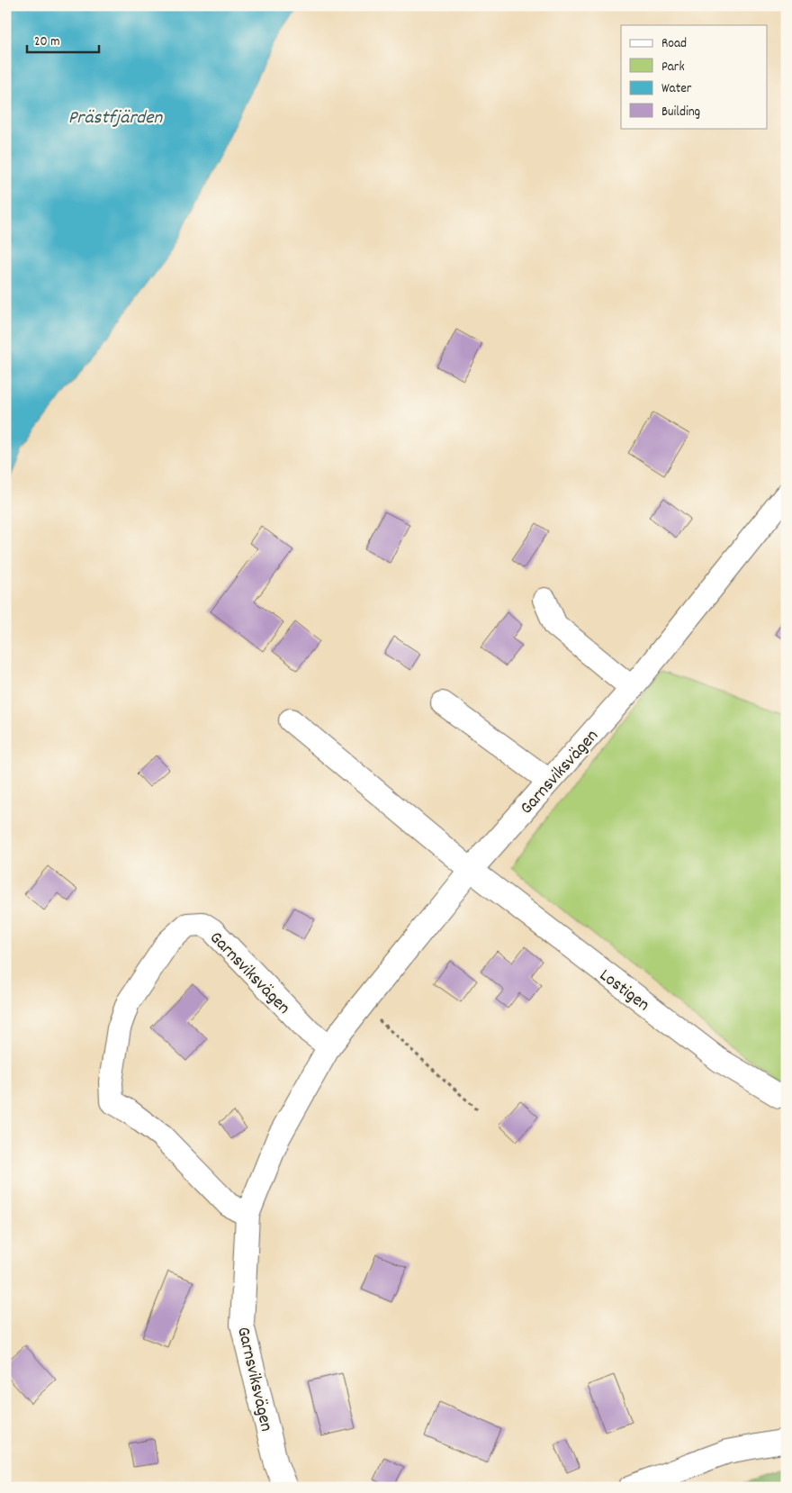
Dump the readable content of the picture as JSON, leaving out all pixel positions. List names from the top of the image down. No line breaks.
{"streets":{"street":["Garnsviksvägen","Lostigen"]},"crossings":[["Garnsviksvägen","Lostigen"]],"water":["Prästfjärden"],"legend":["Road","Park","Water","Building"],"scale_bar":"20 m"}
